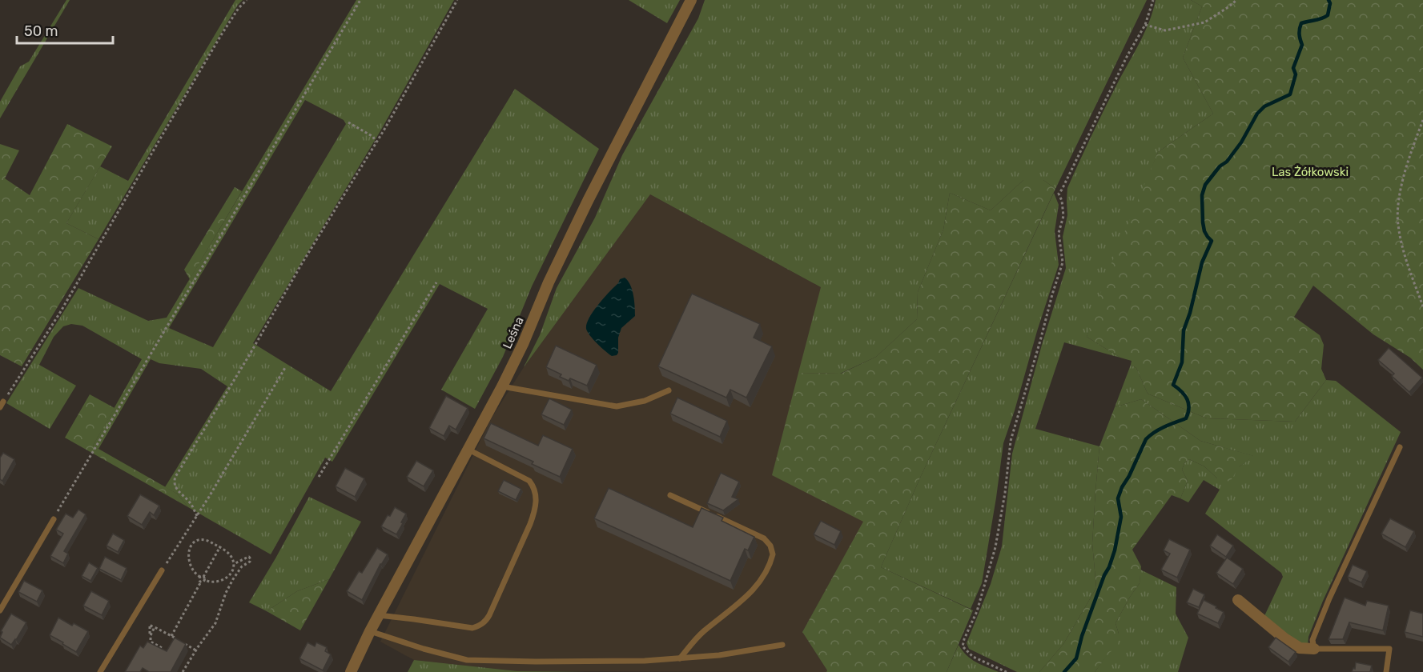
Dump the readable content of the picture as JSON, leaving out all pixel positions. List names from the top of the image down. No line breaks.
{"streets":{"street":["Leśna"]},"parks":["Las Żółkowski"],"scale_bar":"50 m"}
